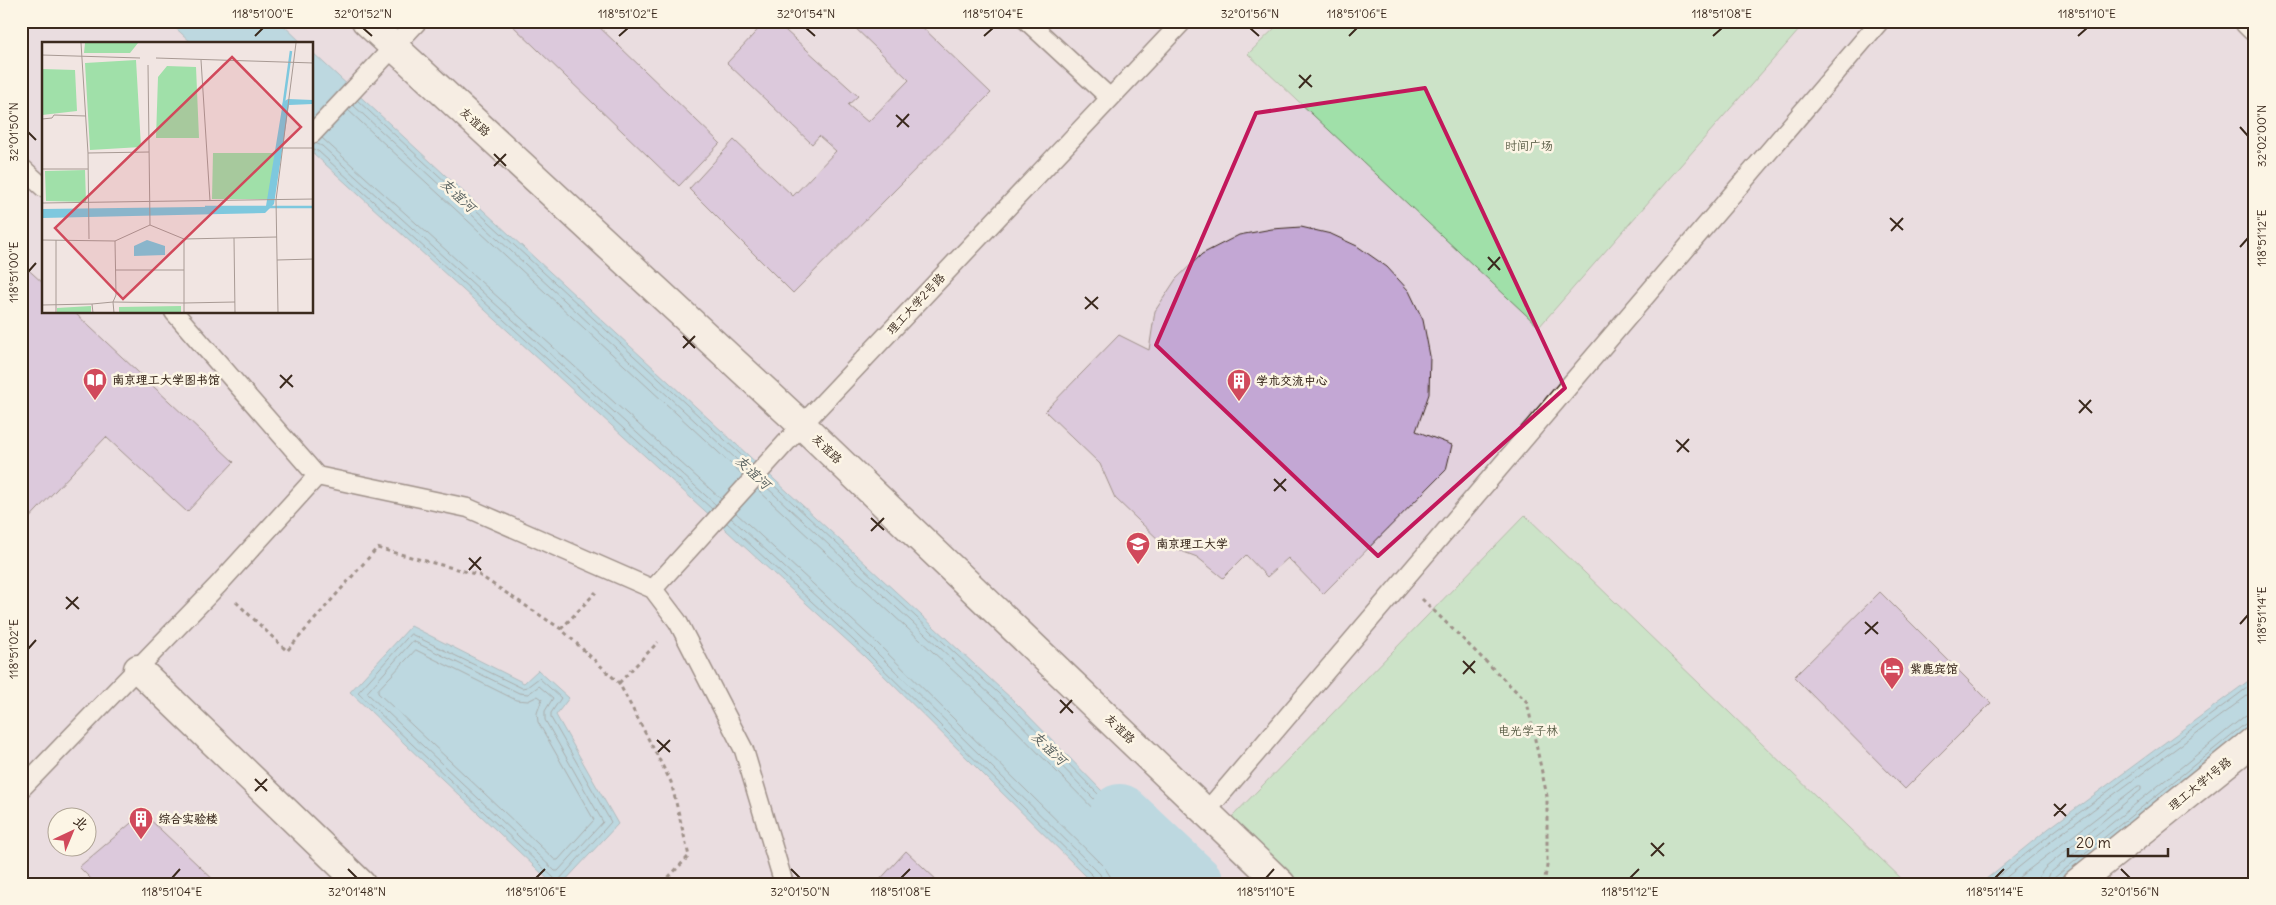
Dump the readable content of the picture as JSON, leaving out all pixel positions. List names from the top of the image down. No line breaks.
{"streets":{"street":["友谊路","理工大学1号路"],"lane":["理工大学2号路"]},"crossings":[["友谊路","理工大学2号路"]],"water":["友谊河"],"parks":["时间广场","电光学子林"],"places":{"library":["南京理工大学图书馆"],"building":["学术交流中心","综合实验楼"],"school or university":["南京理工大学"],"hotel":["紫鹿宾馆"]},"scale_bar":"20 m","north":"top right","coordinates":["118°51'00\"E","32°01'52\"N","118°51'02\"E","32°01'54\"N","118°51'04\"E","32°01'56\"N","118°51'06\"E","118°51'08\"E","118°51'10\"E","32°01'50\"N","32°02'00\"N","118°51'12\"E","118°51'14\"E","32°01'48\"N"]}
